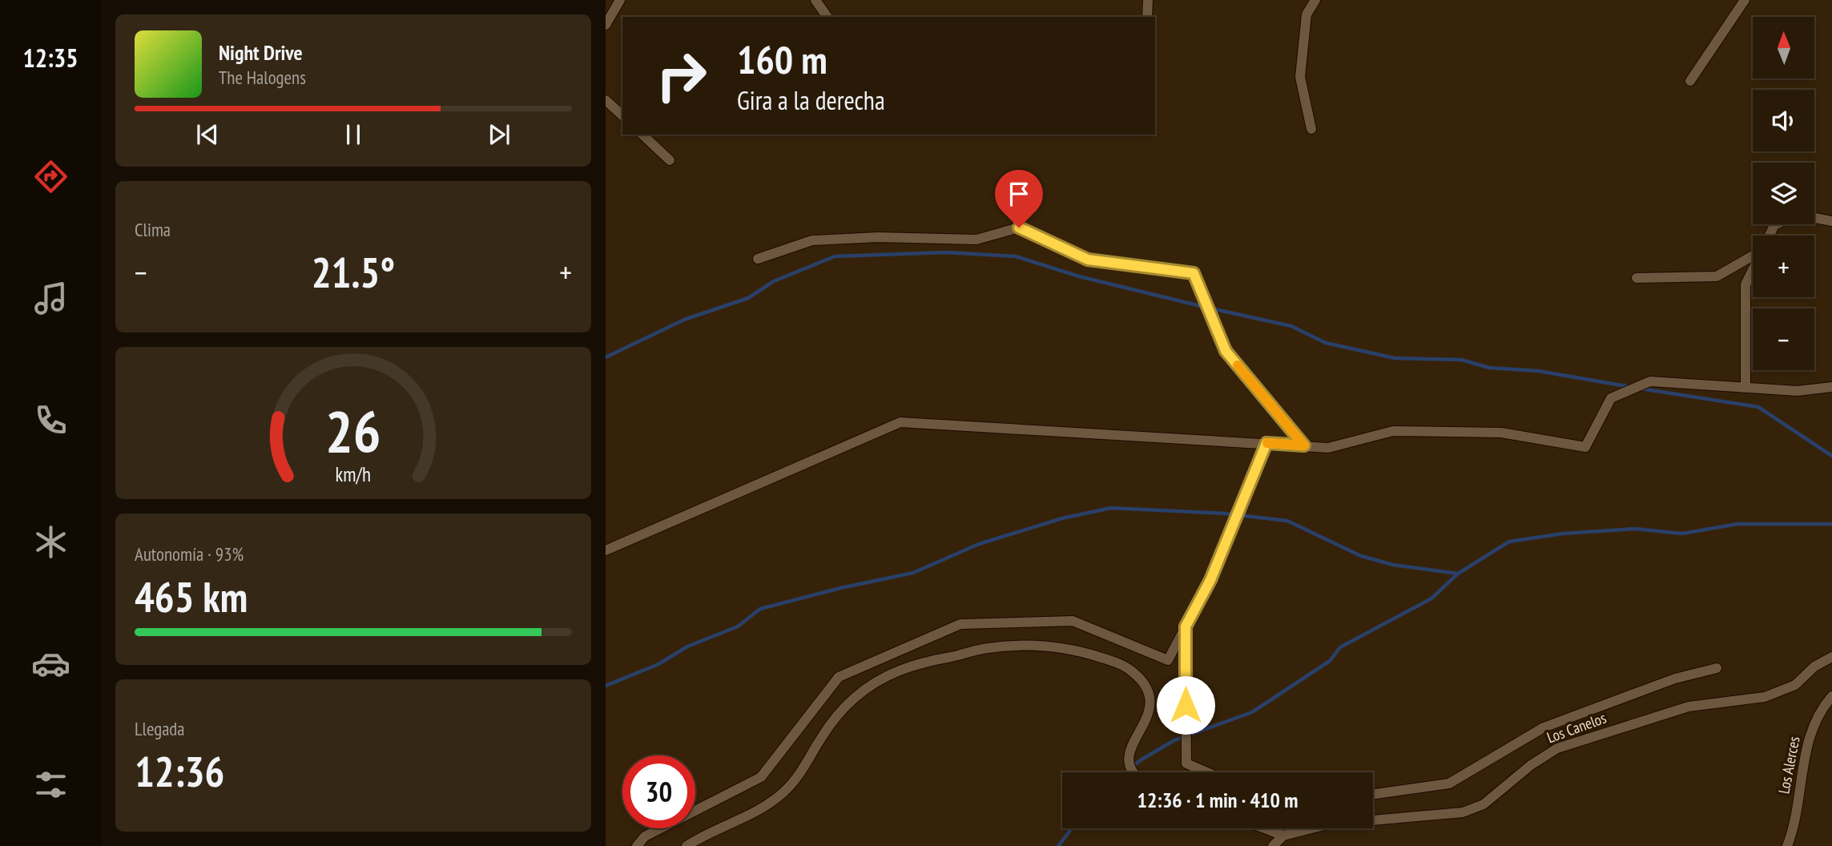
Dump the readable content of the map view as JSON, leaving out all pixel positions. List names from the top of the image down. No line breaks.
{"streets":{"street":["Los Canelos","Los Alerces"]},"north":"top","page":{"tabs":"12:35","map_buttons":["+","−"],"turn":["160 m","Gira a la derecha"],"song":["Night Drive","The Halogens"],"tile":["Clima",["Autonomía · 93%","465 km"],["Llegada","12:36"]],"heat":["−","21.5°","+"],"limit":"30","trip":"12:36 · 1 min · 410 m","gauge":["26","km/h"]}}
